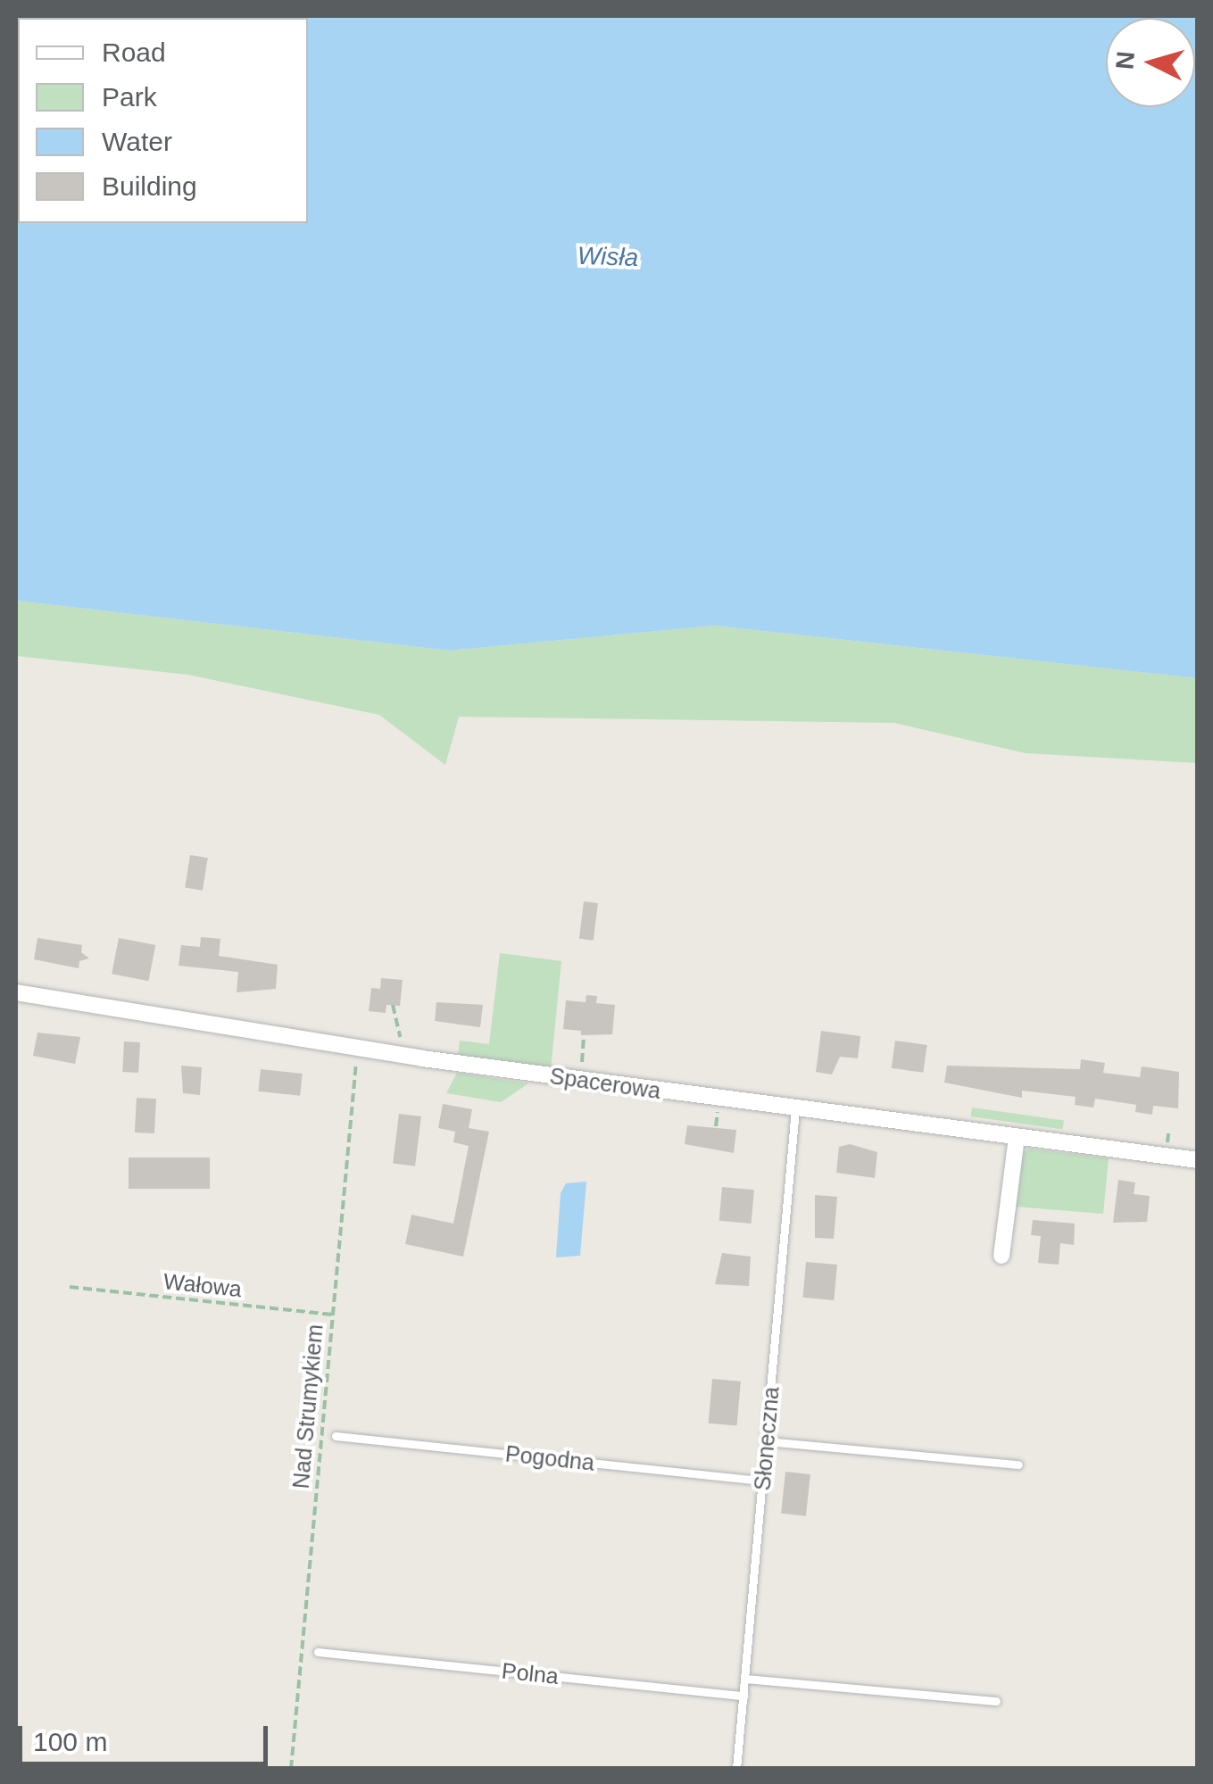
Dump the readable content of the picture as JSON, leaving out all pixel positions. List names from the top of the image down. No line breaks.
{"streets":{"street":["Spacerowa"],"lane":["Słoneczna","Pogodna","Polna"],"path":["Wałowa","Nad Strumykiem"]},"crossings":[["Spacerowa","Nad Strumykiem"],["Spacerowa","Słoneczna"],["Wałowa","Nad Strumykiem"],["Słoneczna","Pogodna"],["Słoneczna","Polna"]],"water":["Wisła"],"legend":["Road","Park","Water","Building"],"scale_bar":"100 m","north":"left"}
